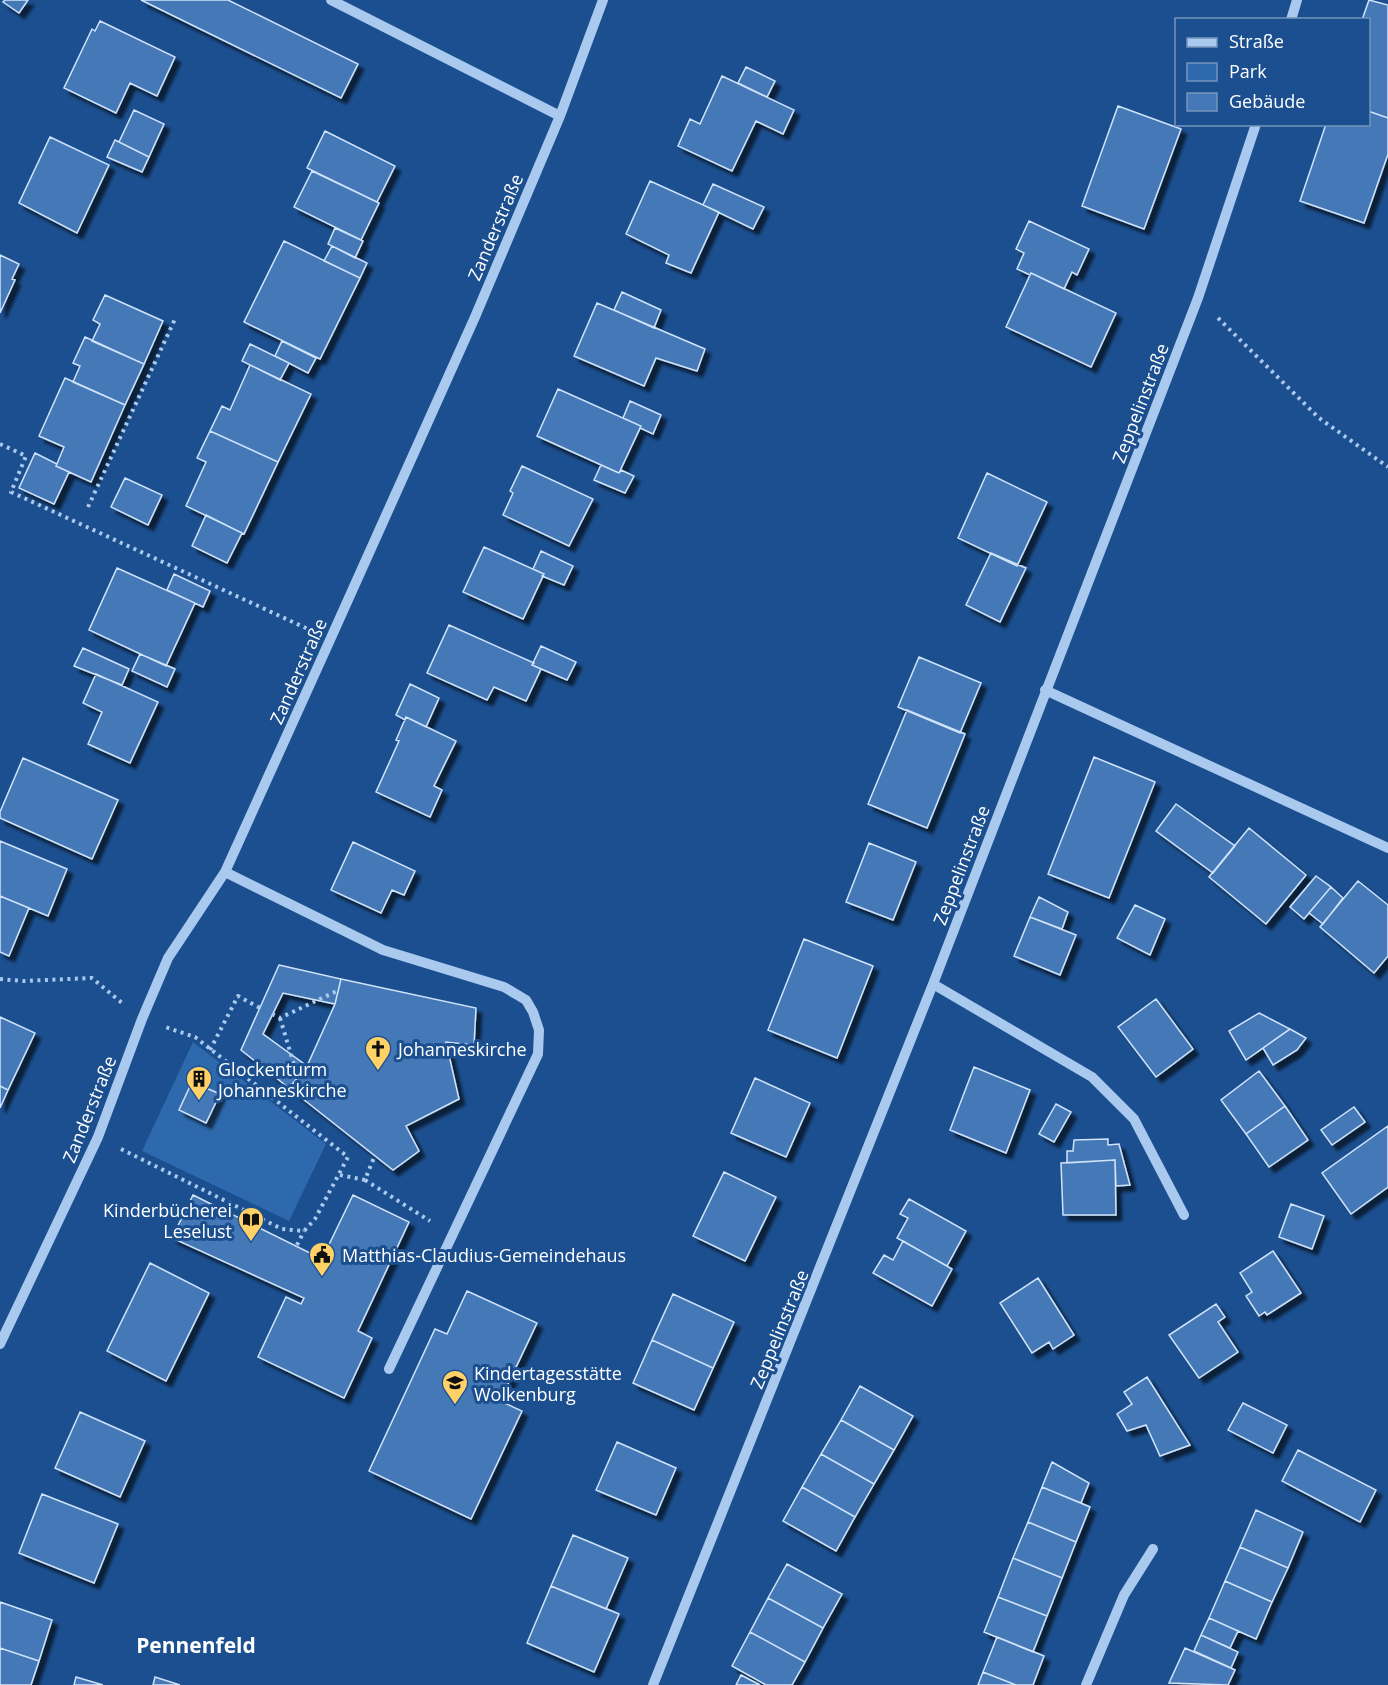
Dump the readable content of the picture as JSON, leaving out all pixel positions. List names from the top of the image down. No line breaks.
{"streets":{"street":["Zanderstraße","Zeppelinstraße"]},"districts":["Pennenfeld"],"places":{"church":["Johanneskirche"],"building":["Glockenturm Johanneskirche"],"library":["Kinderbücherei Leselust"],"public building":["Matthias-Claudius-Gemeindehaus"],"school or university":["Kindertagesstätte Wolkenburg"]},"legend":["Straße","Park","Gebäude"]}
